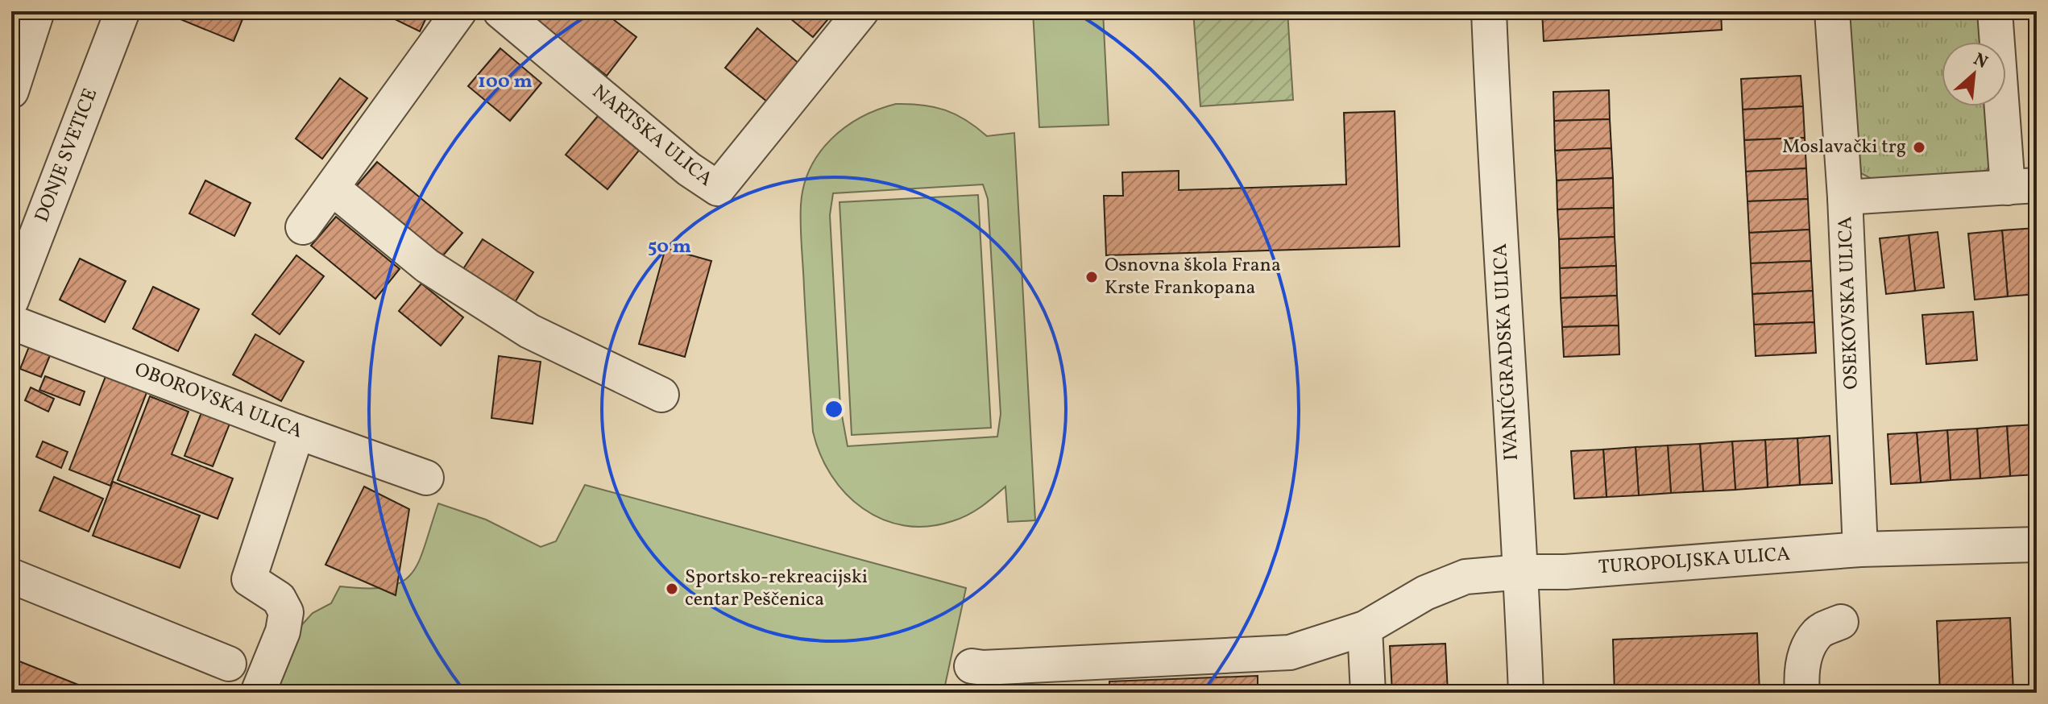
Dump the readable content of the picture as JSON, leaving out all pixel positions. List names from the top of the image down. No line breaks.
{"streets":{"street":["NARTSKA ULICA","DONJE SVETICE","OSEKOVSKA ULICA","IVANIĆGRADSKA ULICA","OBOROVSKA ULICA","TUROPOLJSKA ULICA"]},"crossings":[["OSEKOVSKA ULICA","TUROPOLJSKA ULICA"],["IVANIĆGRADSKA ULICA","TUROPOLJSKA ULICA"]],"places":["Moslavački trg","Osnovna škola Frana Krste Frankopana","Sportsko-rekreacijski centar Peščenica"],"north":"top right","rings":["100 m","50 m"]}
